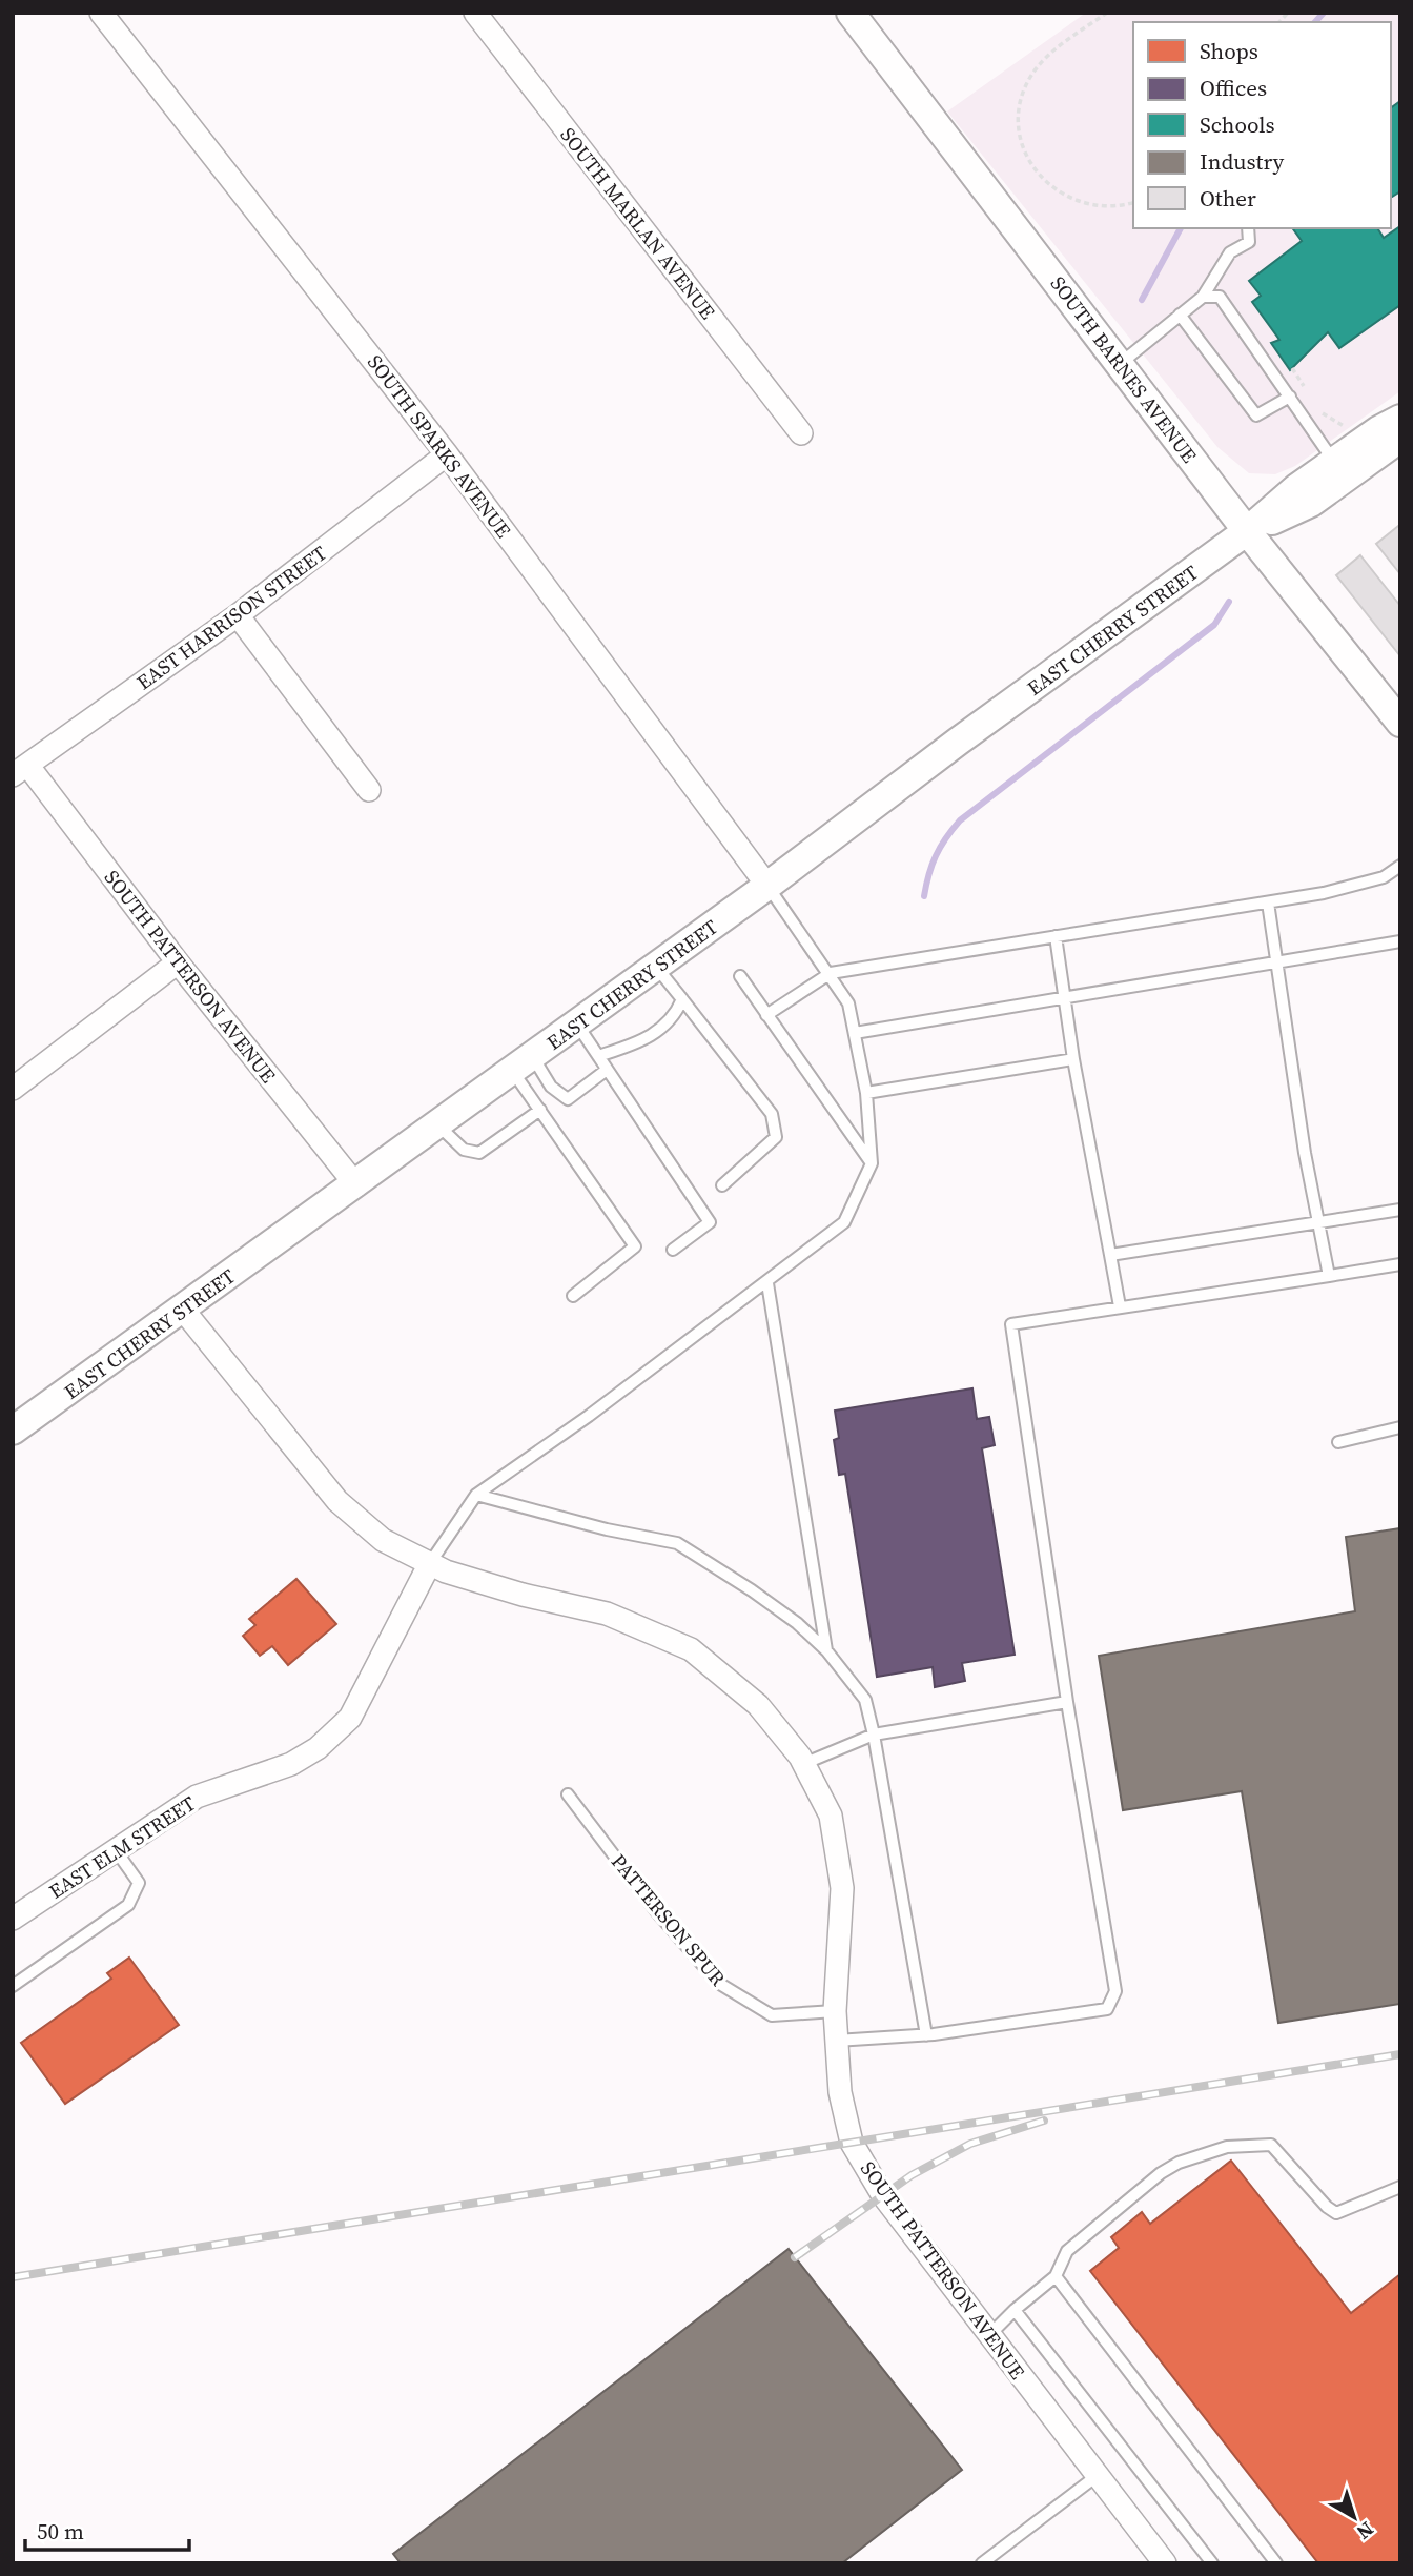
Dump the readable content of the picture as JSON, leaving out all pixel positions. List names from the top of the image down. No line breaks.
{"streets":{"street":["SOUTH MARLAN AVENUE","SOUTH BARNES AVENUE","SOUTH SPARKS AVENUE","EAST HARRISON STREET","EAST CHERRY STREET","SOUTH PATTERSON AVENUE","EAST ELM STREET"],"lane":["PATTERSON SPUR"]},"crossings":[["SOUTH BARNES AVENUE","EAST CHERRY STREET"],["SOUTH SPARKS AVENUE","EAST HARRISON STREET"],["SOUTH SPARKS AVENUE","EAST CHERRY STREET"],["EAST HARRISON STREET","SOUTH PATTERSON AVENUE"],["EAST CHERRY STREET","SOUTH PATTERSON AVENUE"],["SOUTH PATTERSON AVENUE","EAST ELM STREET"],["SOUTH PATTERSON AVENUE","PATTERSON SPUR"]],"legend":["Shops","Offices","Schools","Industry","Other"],"scale_bar":"50 m","north":"bottom right"}
